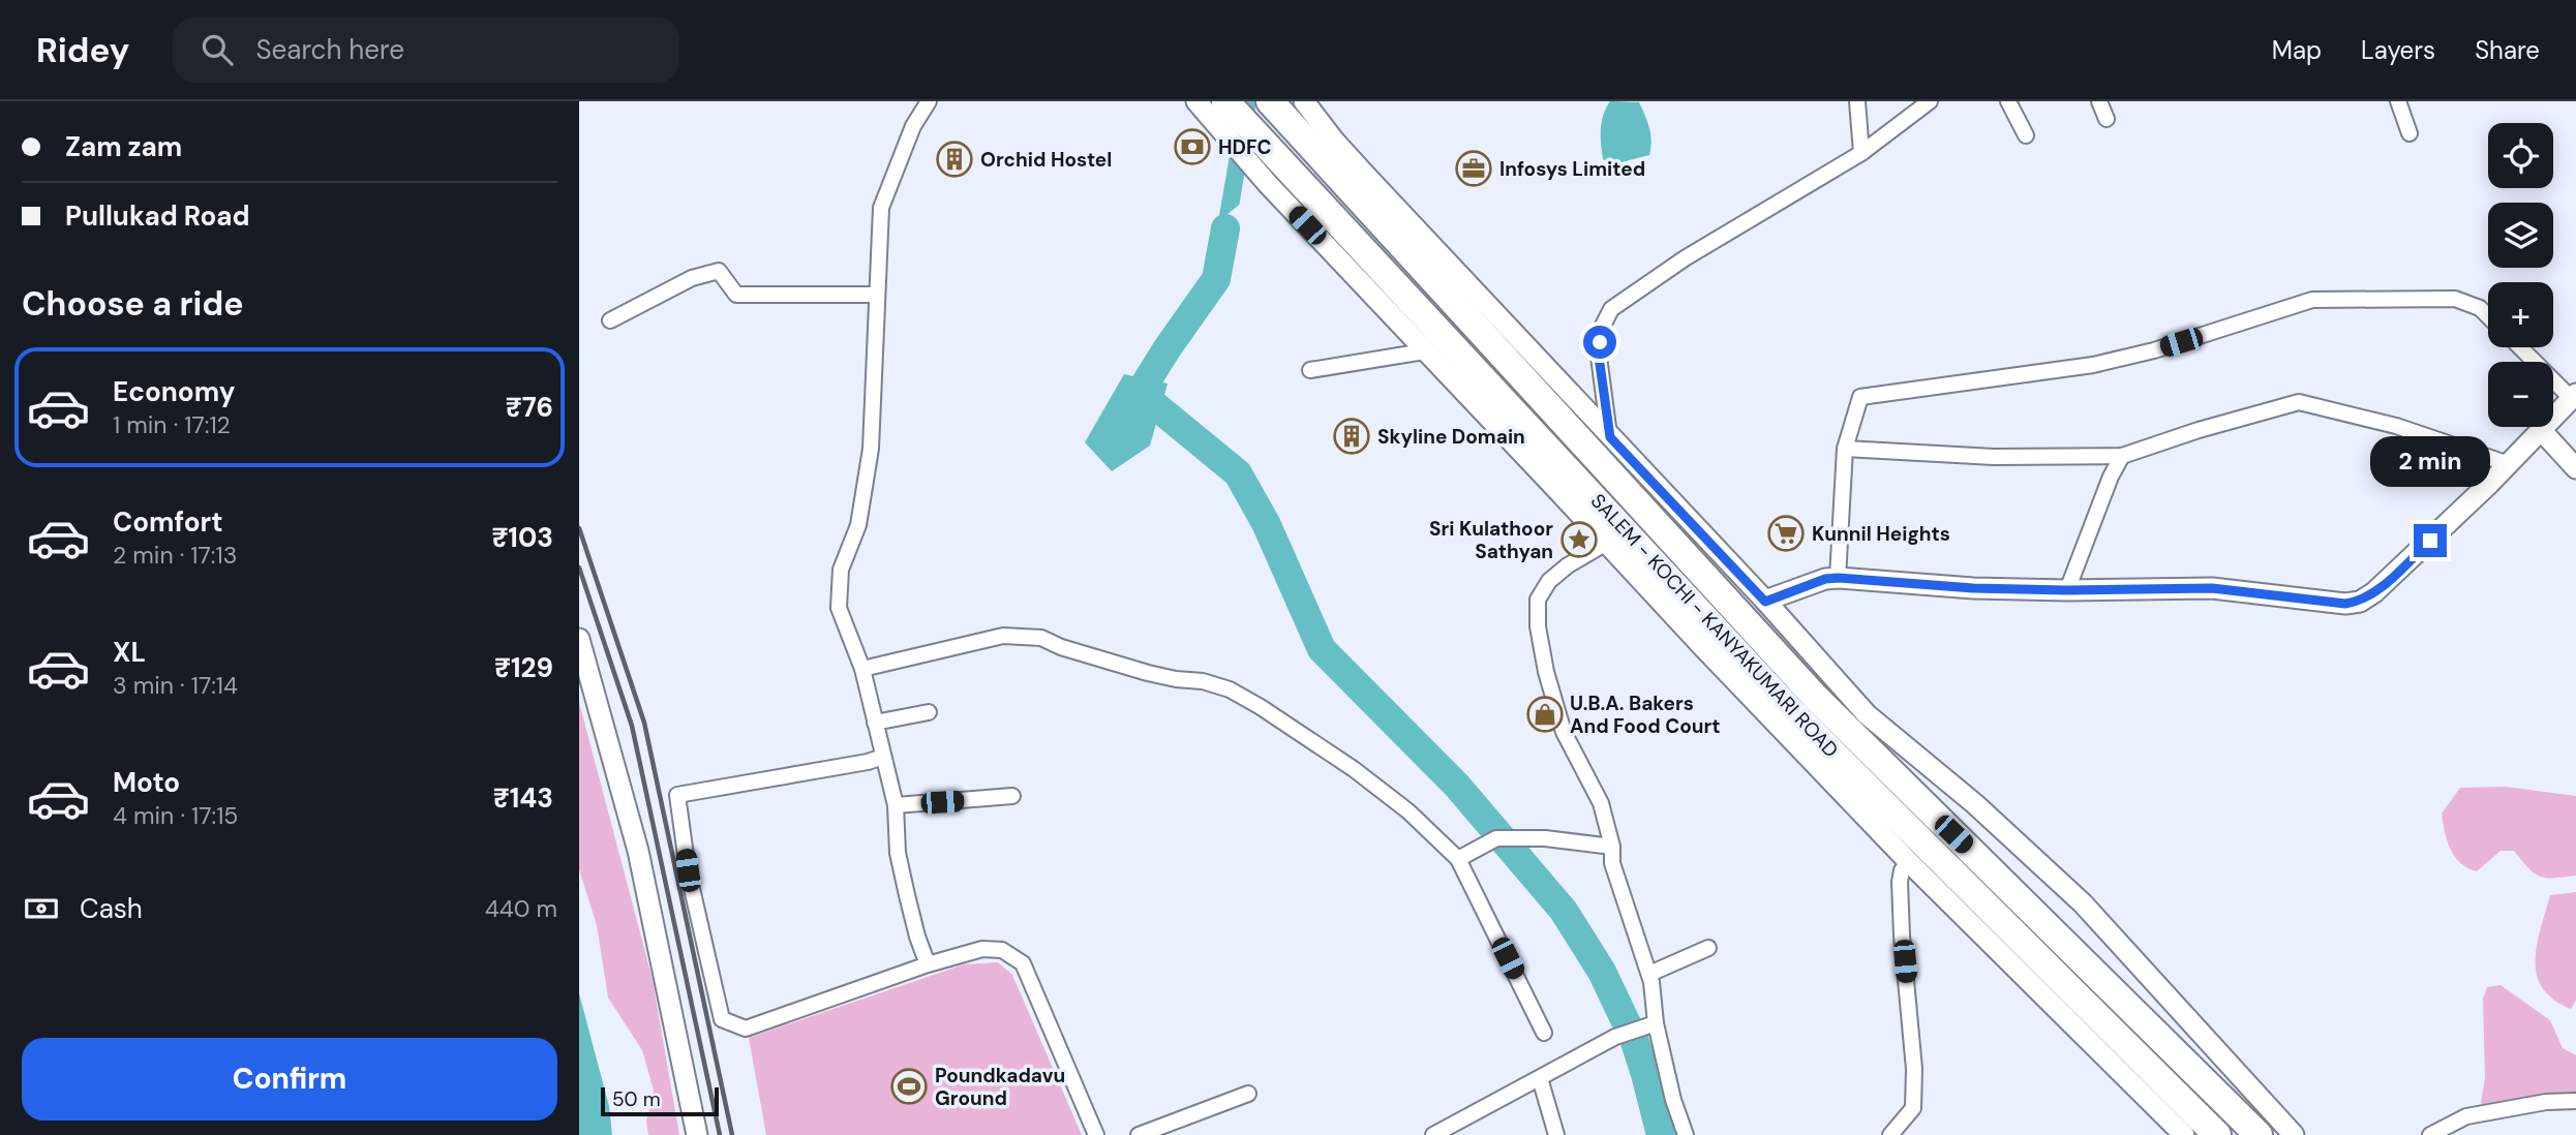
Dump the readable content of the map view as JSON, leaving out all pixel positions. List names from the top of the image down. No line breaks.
{"streets":{"highway":["SALEM - KOCHI - KANYAKUMARI ROAD"]},"places":{"bank":["HDFC"],"building":["Orchid Hostel","Skyline Domain"],"office":["Infosys Limited"],"supermarket":["Kunnil Heights"],"place":["Sri Kulathoor Sathyan"],"shop":["U.B.A. Bakers And Food Court"],"sports":["Poundkadavu Ground"]},"scale_bar":"50 m","page":{"header":"Ridey","search":"Search here","nav":["Map","Layers","Share"],"banner":["Zam zam","Pullukad Road"],"map_buttons":["+","−"],"heading":"Choose a ride","list":[{"name":"Economy","note":"1 min · 17:12","value":"₹76"},{"name":"Comfort","note":"2 min · 17:13","value":"₹103"},{"name":"XL","note":"3 min · 17:14","value":"₹129"},{"name":"Moto","note":"4 min · 17:15","value":"₹143"}],"bubble":"2 min","pay":["Cash","440 m"],"buttons":"Confirm","scale":"50 m"}}
